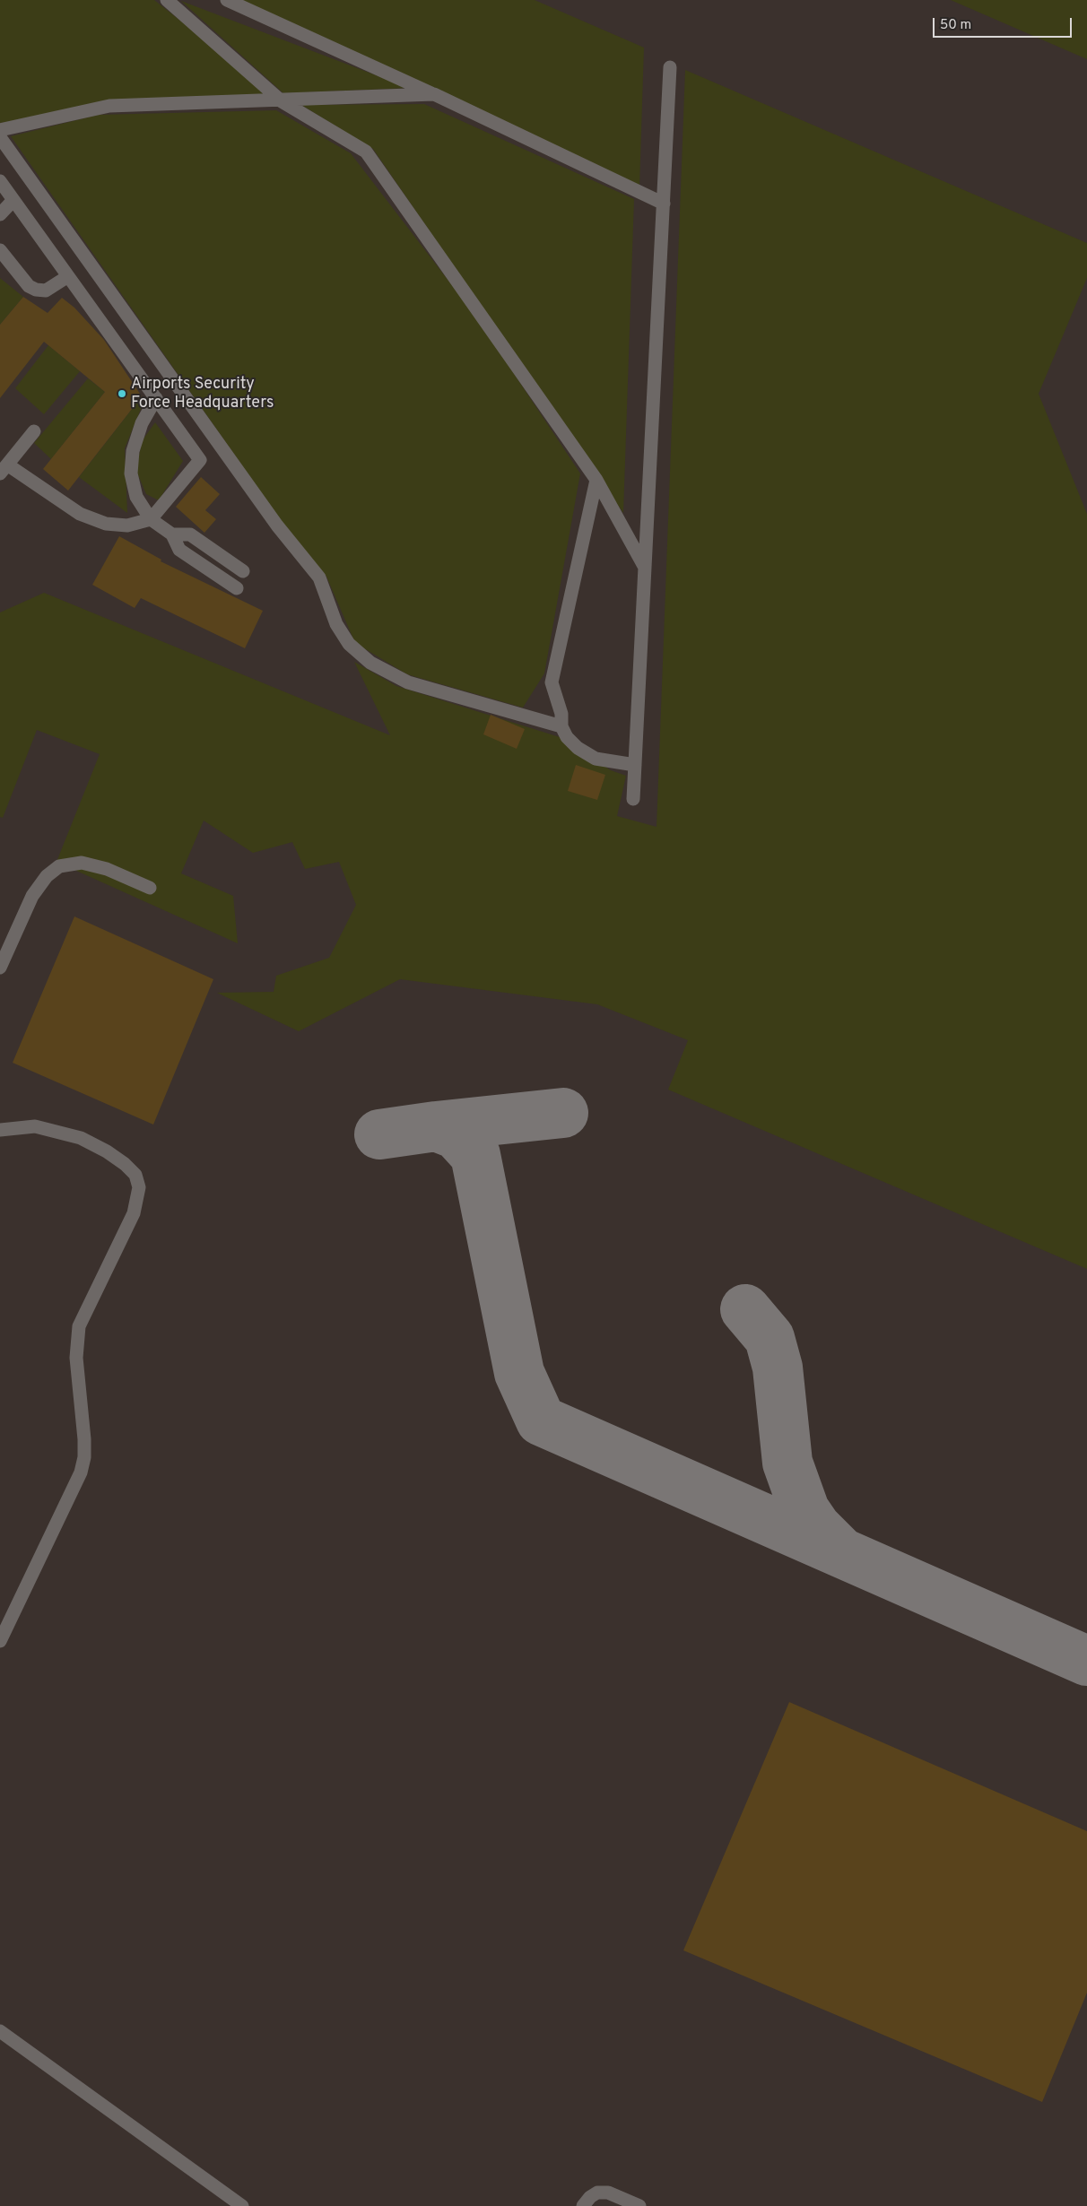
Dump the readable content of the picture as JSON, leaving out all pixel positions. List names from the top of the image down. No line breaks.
{"places":["Airports Security Force Headquarters"],"scale_bar":"50 m"}
